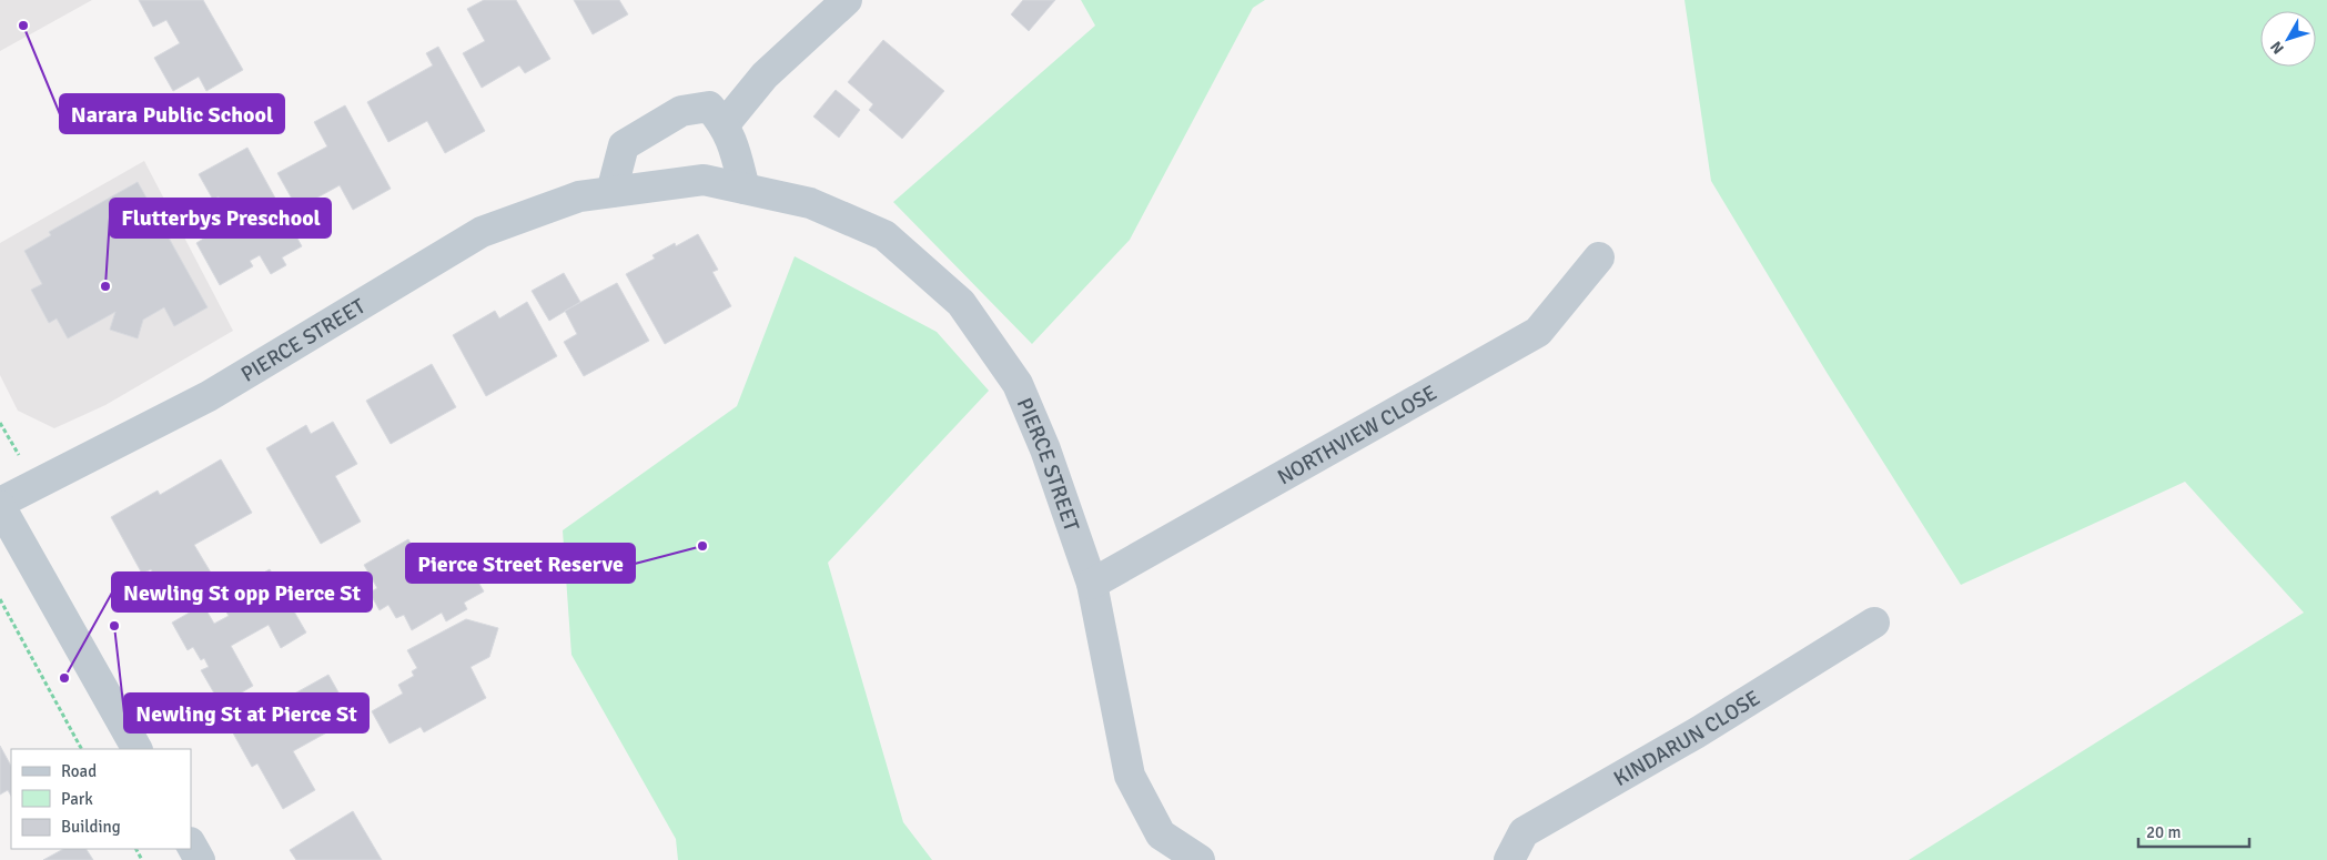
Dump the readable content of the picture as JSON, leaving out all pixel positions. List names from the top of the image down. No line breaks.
{"streets":{"street":["PIERCE STREET","NORTHVIEW CLOSE","KINDARUN CLOSE"]},"crossings":[["PIERCE STREET","NORTHVIEW CLOSE"]],"places":["Narara Public School","Flutterbys Preschool","Pierce Street Reserve","Newling St at Pierce St","Newling St opp Pierce St"],"legend":["Road","Park","Building"],"scale_bar":"20 m","north":"bottom left"}
